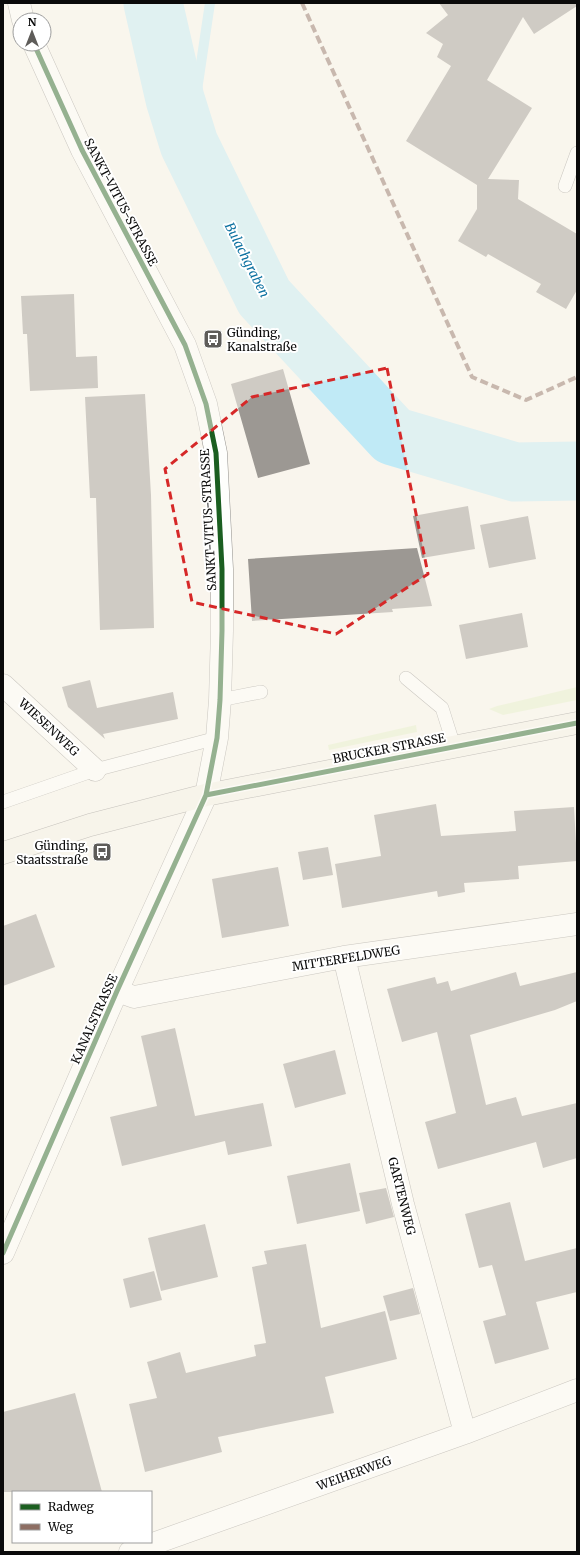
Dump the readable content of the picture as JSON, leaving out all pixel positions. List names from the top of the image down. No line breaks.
{"streets":{"main road":["BRUCKER STRASSE"],"street":["SANKT-VITUS-STRASSE","WIESENWEG","MITTERFELDWEG","KANALSTRASSE","GARTENWEG","WEIHERWEG"]},"crossings":[["SANKT-VITUS-STRASSE","BRUCKER STRASSE"],["SANKT-VITUS-STRASSE","KANALSTRASSE"],["BRUCKER STRASSE","KANALSTRASSE"],["MITTERFELDWEG","KANALSTRASSE"],["MITTERFELDWEG","GARTENWEG"],["GARTENWEG","WEIHERWEG"]],"water":["Bulachgraben"],"places":{"bus stop":["Günding, Kanalstraße","Günding, Staatsstraße"]},"legend":["Radweg","Weg"],"north":"top"}
